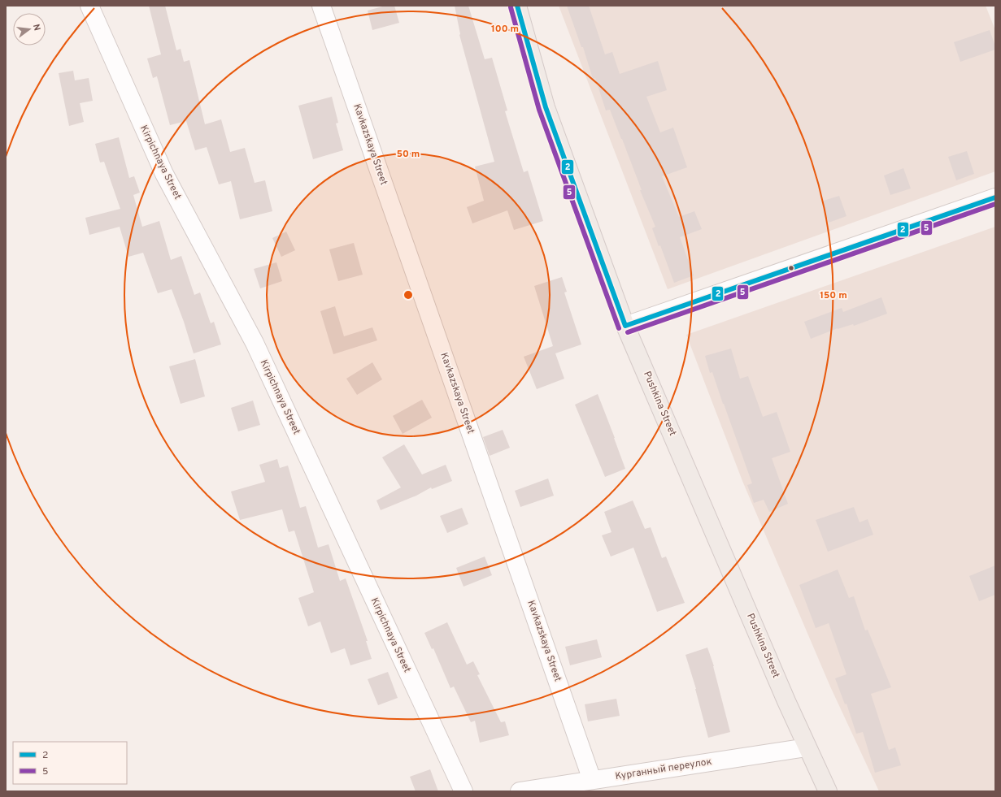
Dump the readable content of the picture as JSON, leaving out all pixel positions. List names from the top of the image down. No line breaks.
{"streets":{"main road":["Pushkina Street"],"street":["Kavkazskaya Street","Kirpichnaya Street","Курганный переулок"]},"crossings":[["Kavkazskaya Street","Курганный переулок"],["Pushkina Street","Курганный переулок"]],"lines":["transit line 2","transit line 5"],"legend":["2","5"],"north":"right","rings":["100 m","50 m","150 m"]}
